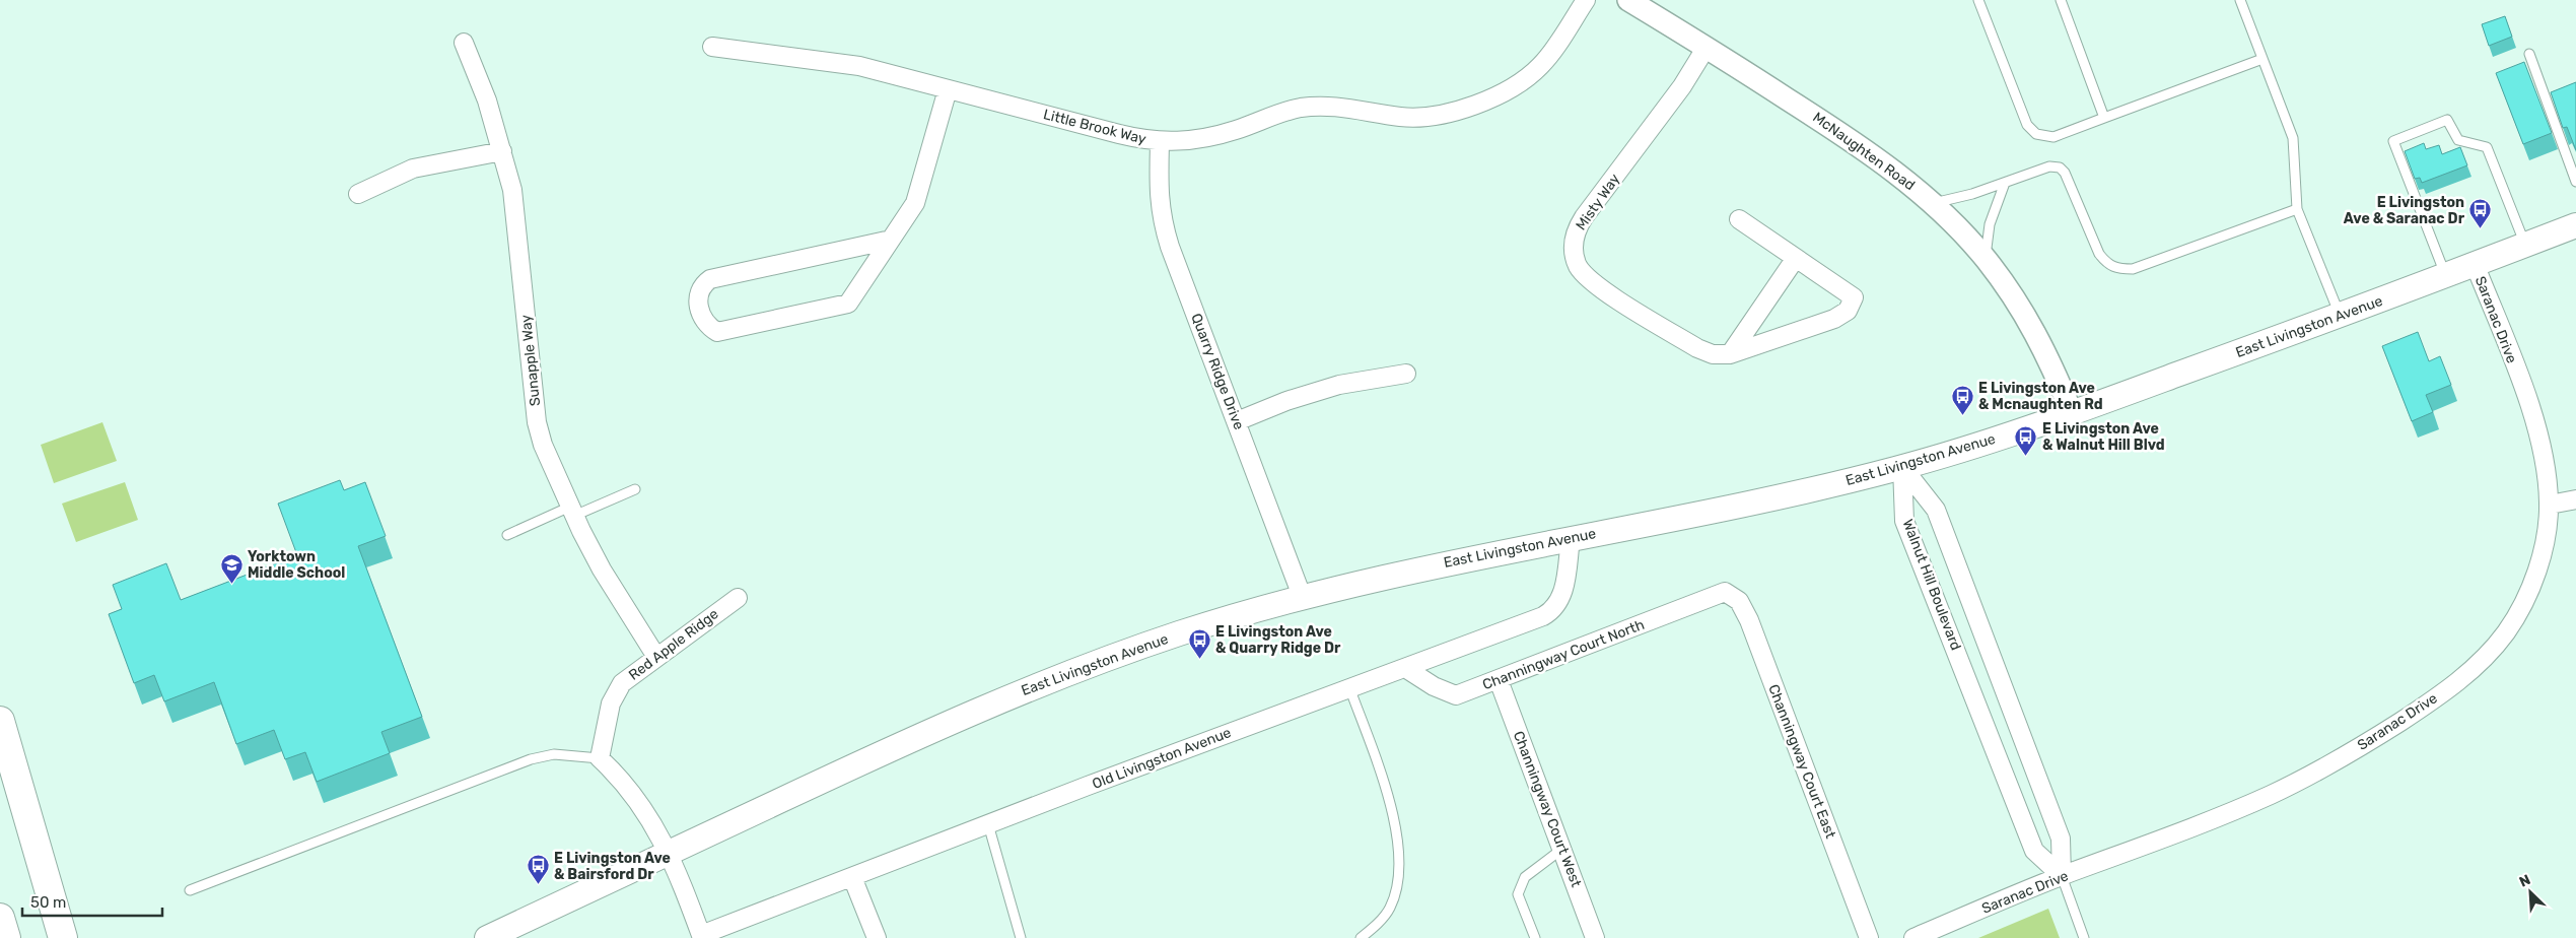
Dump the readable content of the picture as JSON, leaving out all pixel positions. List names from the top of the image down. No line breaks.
{"streets":{"main road":["East Livingston Avenue"],"street":["Little Brook Way","McNaughten Road","Misty Way","Saranac Drive","Sunapple Way","Quarry Ridge Drive","Walnut Hill Boulevard","Red Apple Ridge","Channingway Court North","Old Livingston Avenue","Channingway Court East","Channingway Court West"]},"crossings":[["Little Brook Way","Quarry Ridge Drive"],["McNaughten Road","Misty Way"],["McNaughten Road","East Livingston Avenue"],["Saranac Drive","East Livingston Avenue"],["Saranac Drive","Walnut Hill Boulevard"],["East Livingston Avenue","Quarry Ridge Drive"],["East Livingston Avenue","Walnut Hill Boulevard"],["East Livingston Avenue","Old Livingston Avenue"],["Sunapple Way","Red Apple Ridge"],["Channingway Court North","Old Livingston Avenue"],["Channingway Court North","Channingway Court East"],["Channingway Court North","Channingway Court West"]],"places":{"bus stop":["E Livingston Ave & Saranac Dr","E Livingston Ave & Mcnaughten Rd","E Livingston Ave & Walnut Hill Blvd","E Livingston Ave & Quarry Ridge Dr","E Livingston Ave & Bairsford Dr"],"school or university":["Yorktown Middle School"]},"scale_bar":"50 m","north":"top left"}
